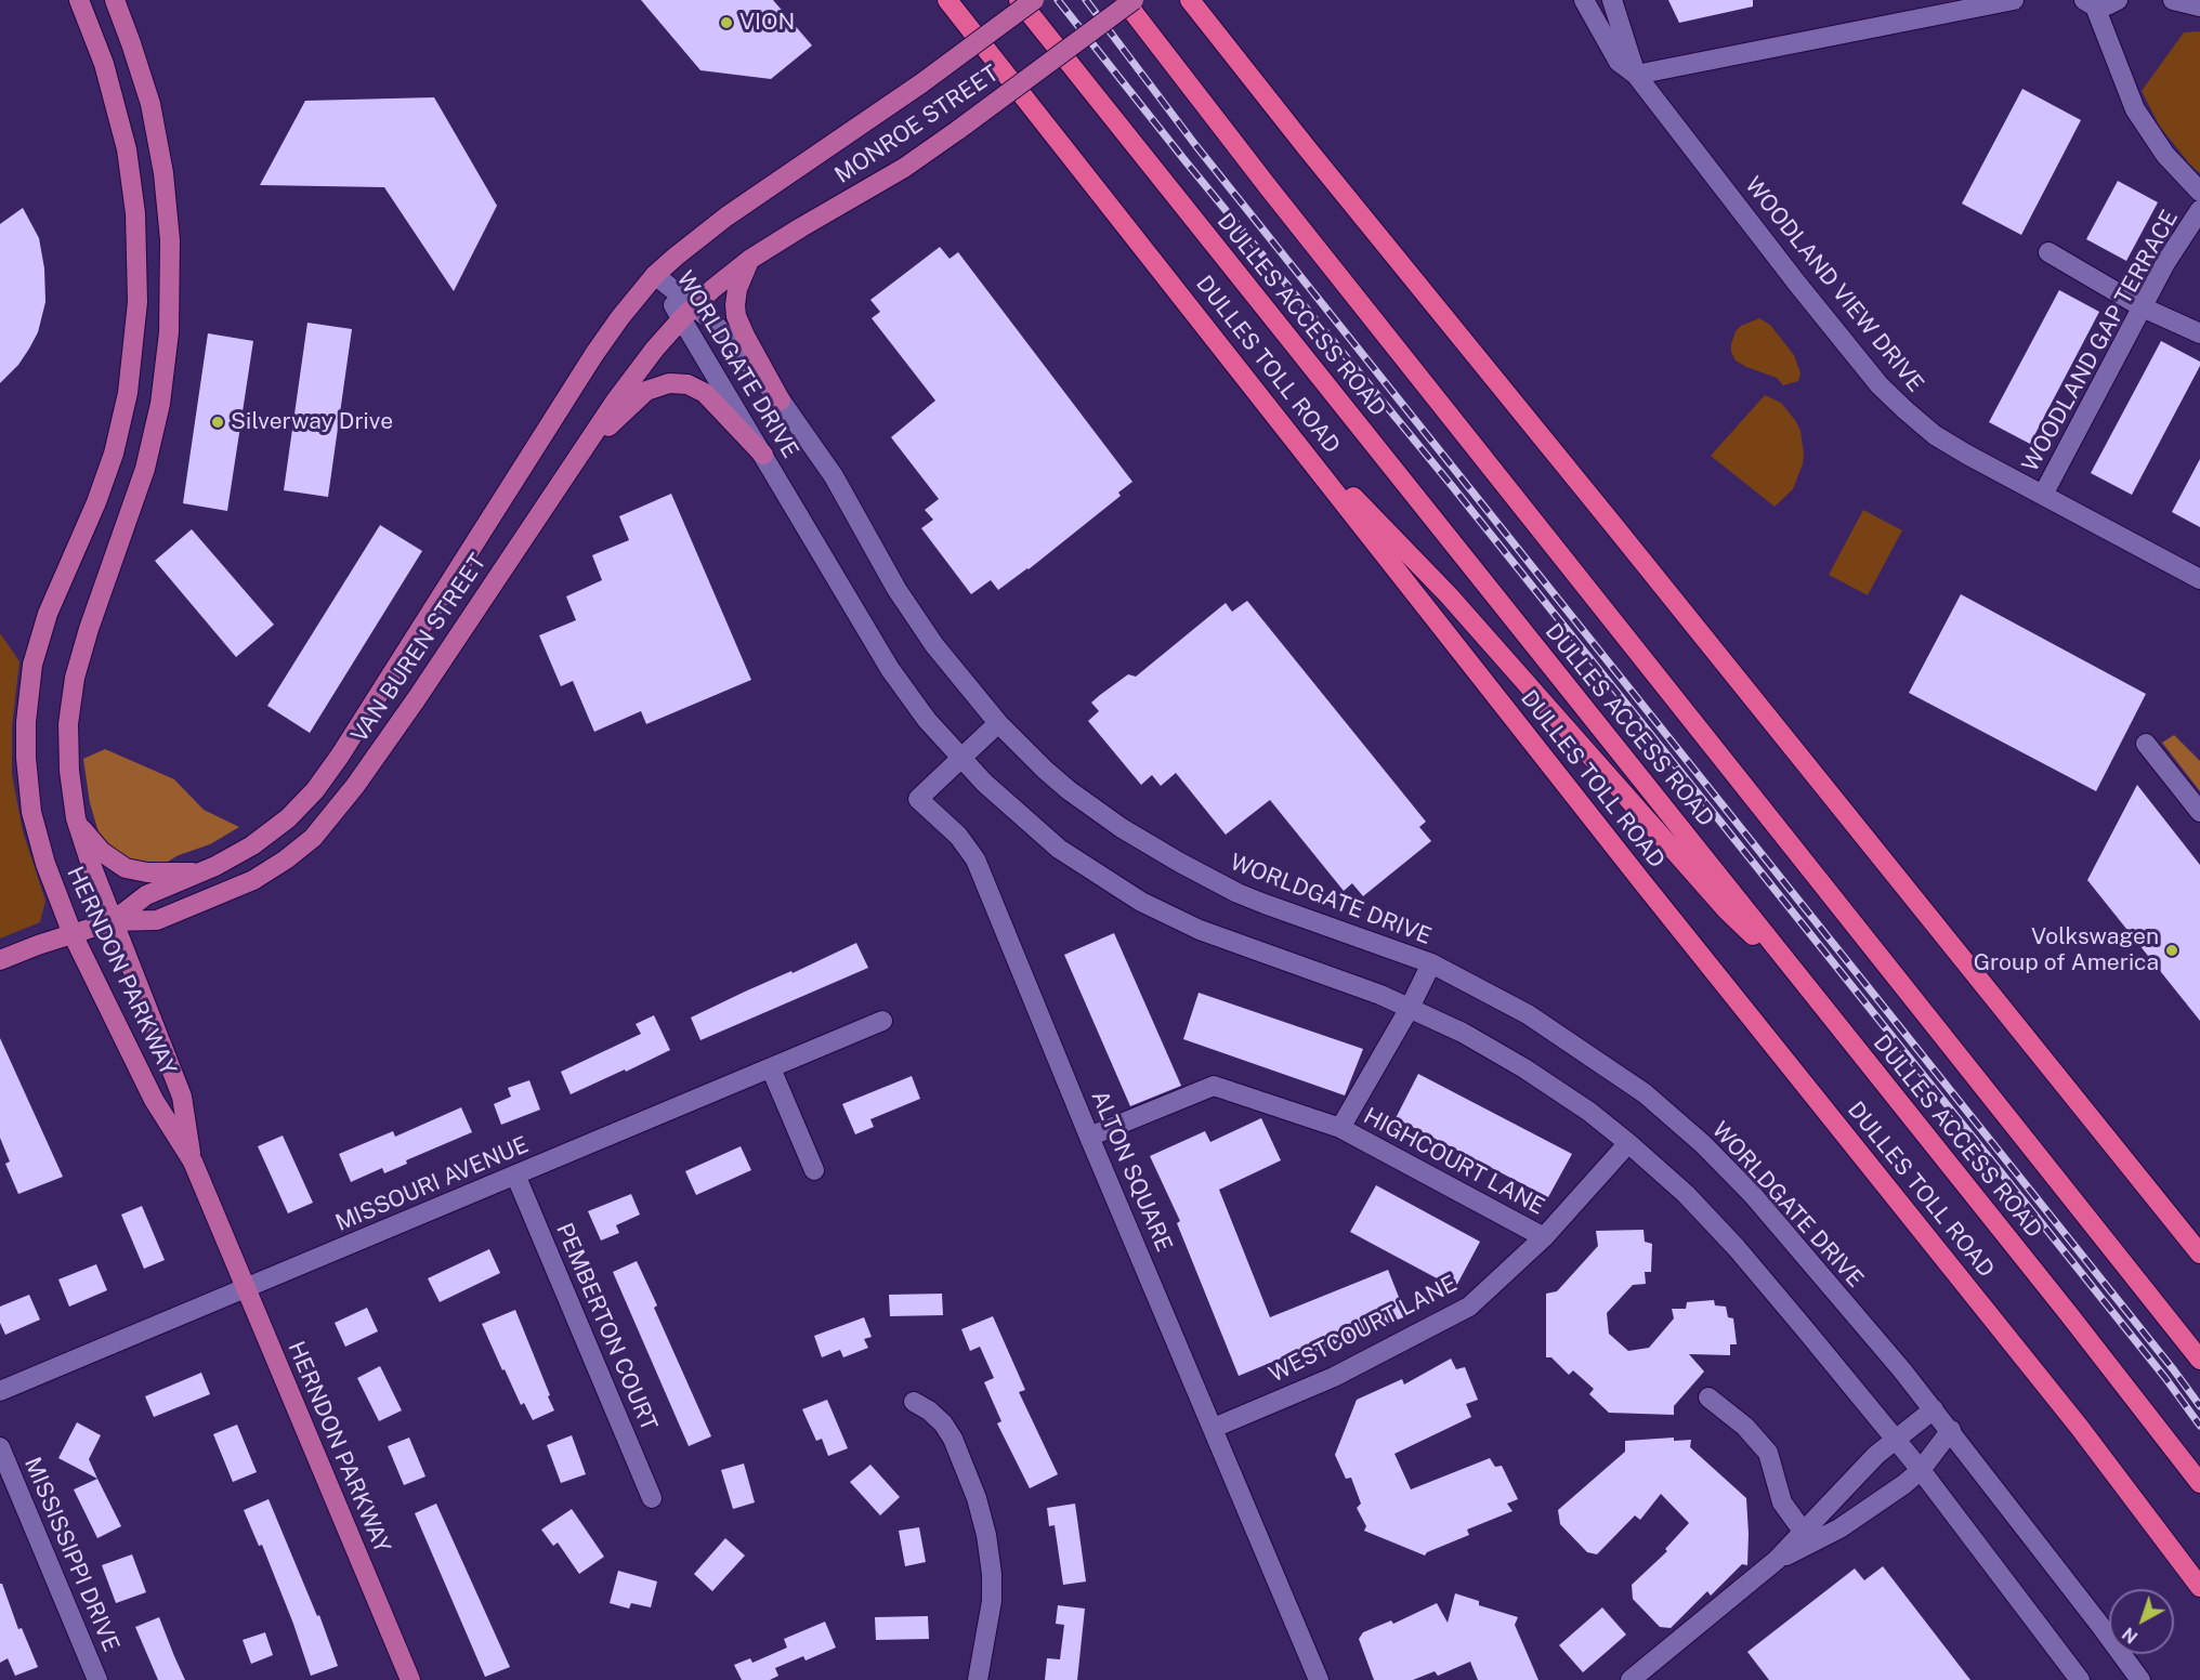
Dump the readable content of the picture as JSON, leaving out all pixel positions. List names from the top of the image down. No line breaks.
{"streets":{"highway":["DULLES ACCESS ROAD","DULLES TOLL ROAD"],"main road":["MONROE STREET","VAN BUREN STREET","HERNDON PARKWAY"],"street":["WOODLAND VIEW DRIVE","WOODLAND GAP TERRACE","WORLDGATE DRIVE","HIGHCOURT LANE","ALTON SQUARE","MISSOURI AVENUE","PEMBERTON COURT","WESTCOURT LANE","MISSISSIPPI DRIVE"]},"crossings":[["MONROE STREET","WORLDGATE DRIVE"],["MONROE STREET","VAN BUREN STREET"],["WOODLAND VIEW DRIVE","WOODLAND GAP TERRACE"],["WORLDGATE DRIVE","VAN BUREN STREET"],["WORLDGATE DRIVE","HIGHCOURT LANE"],["WORLDGATE DRIVE","ALTON SQUARE"],["WORLDGATE DRIVE","WESTCOURT LANE"],["VAN BUREN STREET","HERNDON PARKWAY"],["HERNDON PARKWAY","MISSOURI AVENUE"],["HIGHCOURT LANE","ALTON SQUARE"],["HIGHCOURT LANE","WESTCOURT LANE"],["ALTON SQUARE","WESTCOURT LANE"],["MISSOURI AVENUE","PEMBERTON COURT"]],"places":["VION","Silverway Drive","Volkswagen Group of America"],"north":"bottom left"}
